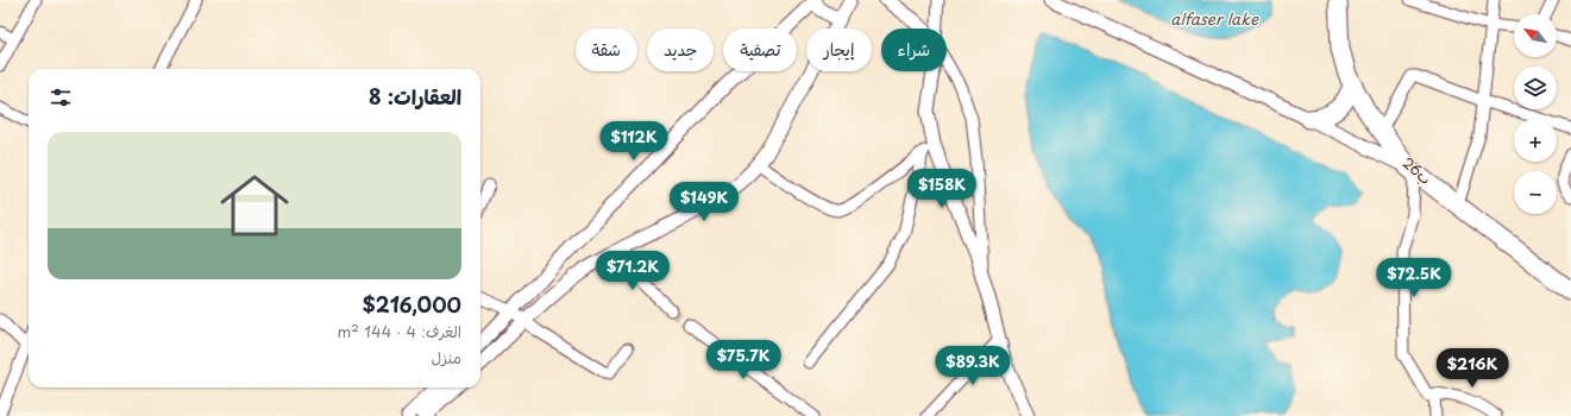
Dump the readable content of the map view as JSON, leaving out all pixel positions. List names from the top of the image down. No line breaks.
{"streets":{"highway":["26ب"]},"water":["alfaser lake"],"north":"top left","page":{"map_buttons":["+","−"],"chip":["شراء","إيجار","تصفية","جديد","شقة"],"heading":"العقارات: 8","price":["$112K","$158K","$149K","$71.2K","$72.5K","$75.7K","$89.3K","$216K"],"list":[{"name":"$216,000","note":"الغرف: 4 · 144 m² · منزل"}]}}
